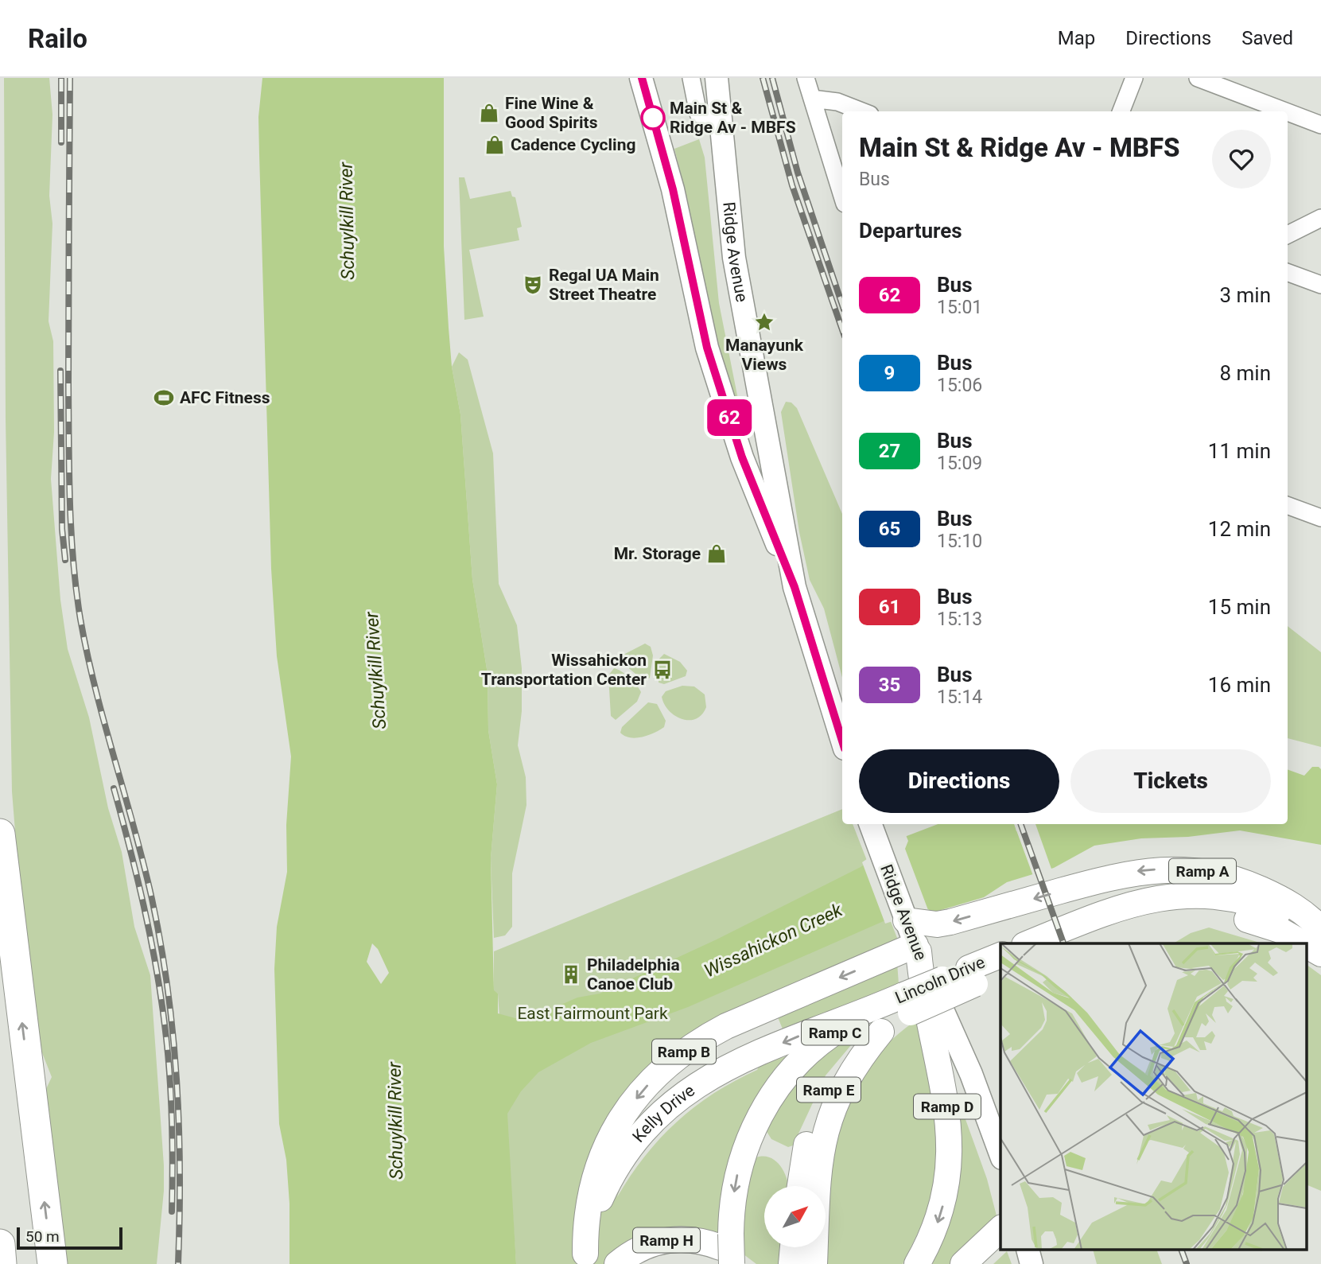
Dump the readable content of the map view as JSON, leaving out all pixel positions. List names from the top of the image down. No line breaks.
{"streets":{"main road":["Ridge Avenue","Ramp A","Lincoln Drive","Ramp C","Ramp B","Ramp E","Ramp D","Kelly Drive","Ramp H"]},"crossings":[["Ridge Avenue","Ramp A"],["Ridge Avenue","Ramp B"],["Ridge Avenue","Ramp D"],["Lincoln Drive","Ramp C"],["Lincoln Drive","Ramp E"],["Lincoln Drive","Kelly Drive"],["Ramp C","Kelly Drive"],["Ramp C","Ramp H"],["Ramp B","Ramp D"],["Ramp B","Kelly Drive"]],"water":["Schuylkill River","Wissahickon Creek"],"parks":["East Fairmount Park"],"places":{"shop":["Fine Wine & Good Spirits","Cadence Cycling","Mr. Storage"],"other":["Main St & Ridge Av - MBFS"],"theatre":["Regal UA Main Street Theatre"],"place":["Manayunk Views"],"sports":["AFC Fitness"],"bus stop":["Wissahickon Transportation Center"],"building":["Philadelphia Canoe Club"]},"lines":["bus line 62"],"scale_bar":"50 m","north":"top right","page":{"header":"Railo","nav":["Map","Directions","Saved"],"on_map":"62","heading":[["Main St & Ridge Av - MBFS","Bus"],"Departures"],"list":[{"mark":"62","name":"Bus","note":"15:01","value":"3 min"},{"mark":"9","name":"Bus","note":"15:06","value":"8 min"},{"mark":"27","name":"Bus","note":"15:09","value":"11 min"},{"mark":"65","name":"Bus","note":"15:10","value":"12 min"},{"mark":"61","name":"Bus","note":"15:13","value":"15 min"},{"mark":"35","name":"Bus","note":"15:14","value":"16 min"}],"buttons":["Directions","Tickets"],"scale":"50 m"}}
